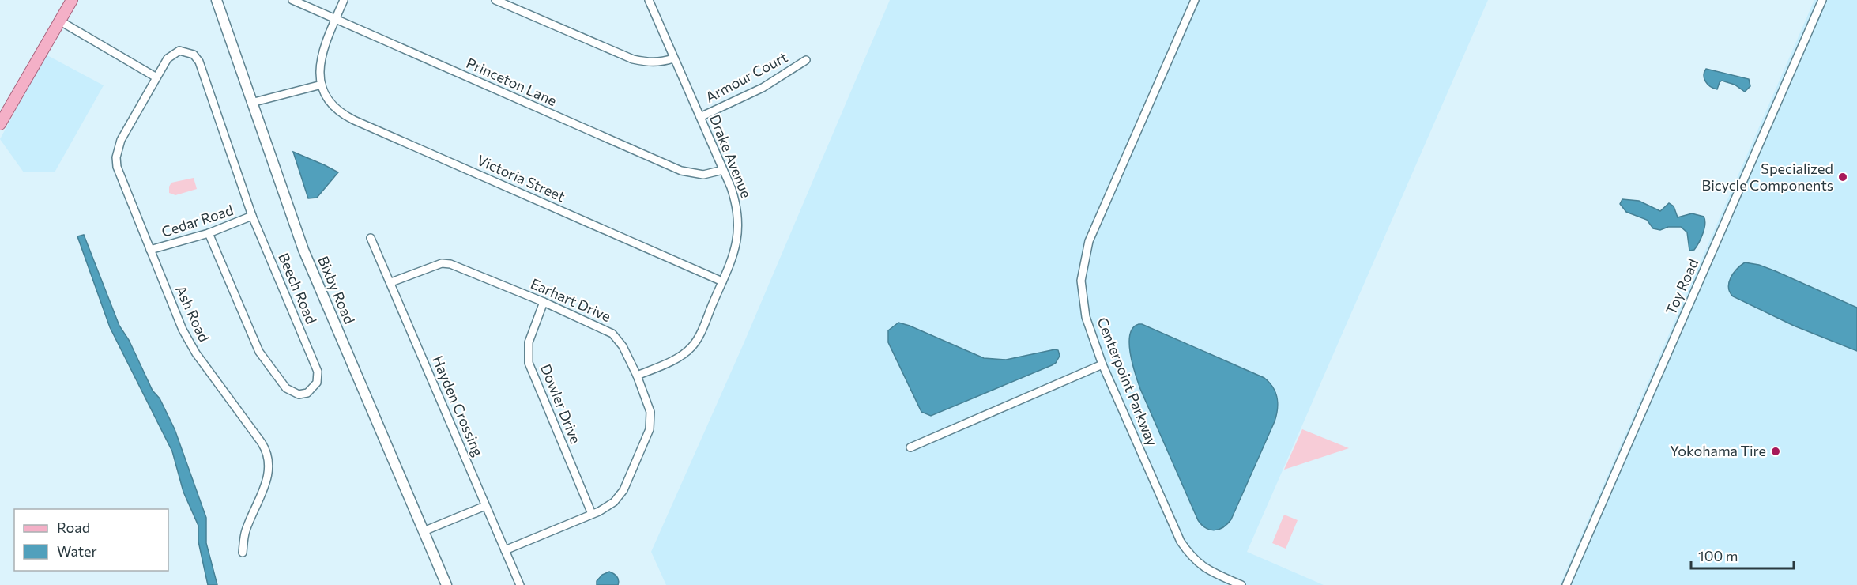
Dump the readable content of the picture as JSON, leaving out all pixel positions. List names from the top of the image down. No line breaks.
{"streets":{"street":["Armour Court","Princeton Lane","Drake Avenue","Victoria Street","Cedar Road","Toy Road","Beech Road","Bixby Road","Earhart Drive","Ash Road","Centerpoint Parkway","Dowler Drive","Hayden Crossing"]},"crossings":[["Armour Court","Drake Avenue"],["Princeton Lane","Drake Avenue"],["Drake Avenue","Victoria Street"],["Drake Avenue","Earhart Drive"],["Cedar Road","Beech Road"],["Cedar Road","Ash Road"],["Beech Road","Ash Road"],["Earhart Drive","Dowler Drive"],["Earhart Drive","Hayden Crossing"]],"places":["Specialized Bicycle Components","Yokohama Tire"],"legend":["Road","Water"],"scale_bar":"100 m"}
